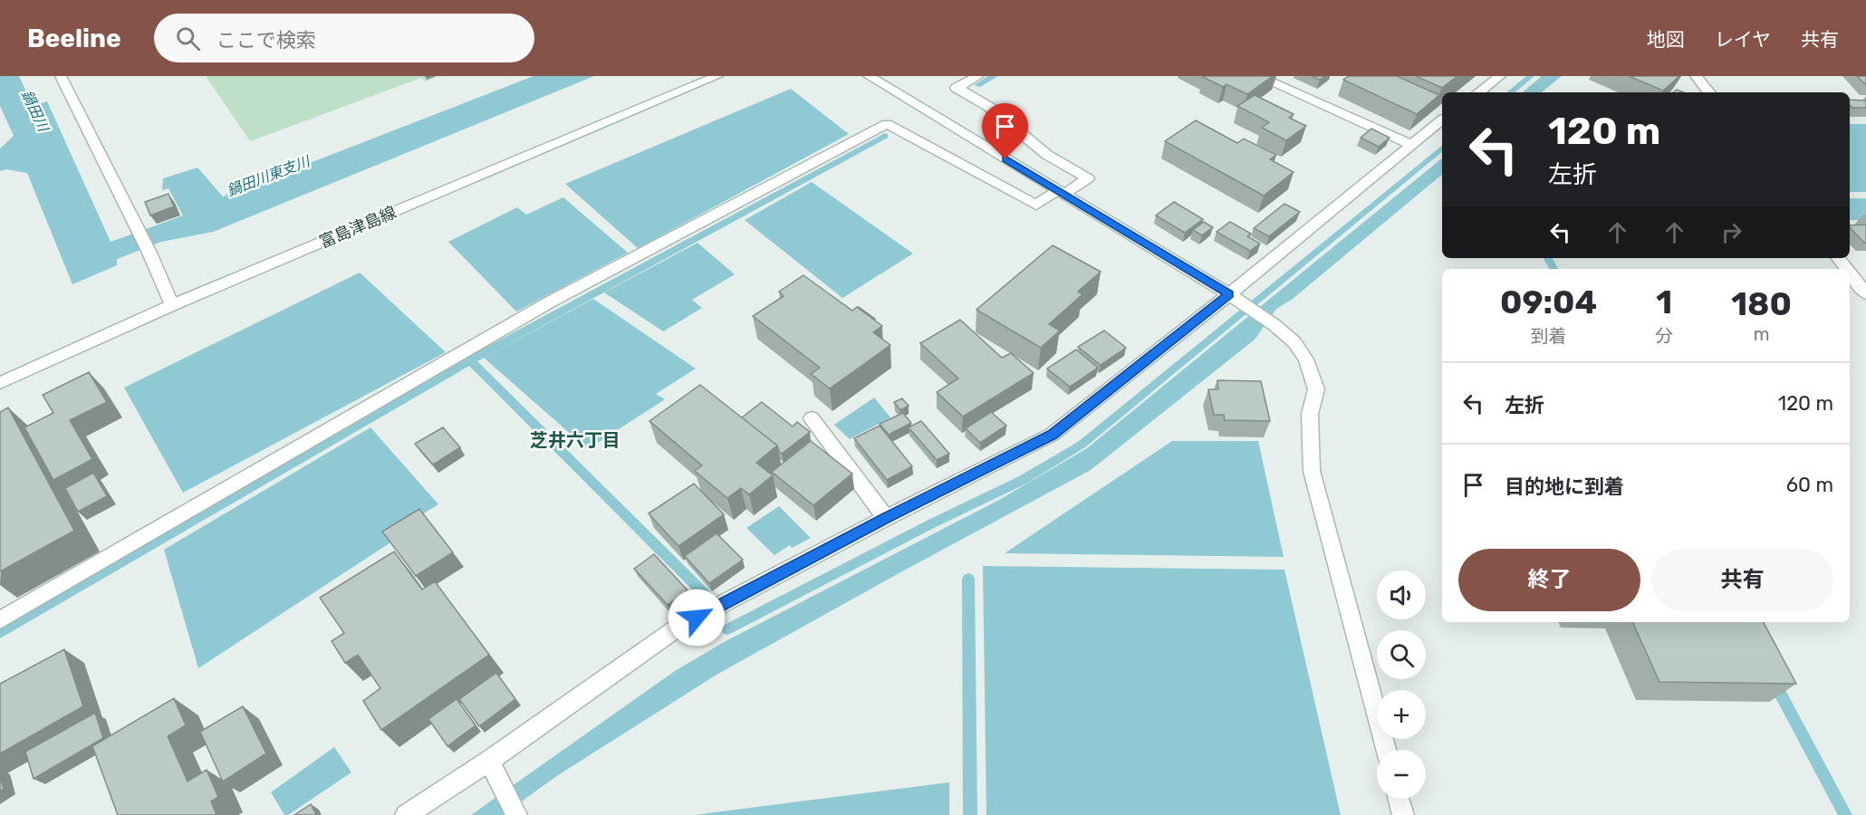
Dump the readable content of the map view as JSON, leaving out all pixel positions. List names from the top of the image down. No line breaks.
{"streets":{"street":["富島津島線"]},"districts":["芝井六丁目"],"water":["鍋田川","鍋田川東支川"],"page":{"header":"Beeline","search":"ここで検索","nav":["地図","レイヤ","共有"],"turn":["120 m","左折"],"eta":["09:04","到着","1","分","180","m"],"list":[{"name":"左折","value":"120 m"},{"name":"目的地に到着","value":"60 m"}],"buttons":["終了","共有"],"map_buttons":["+","−"]}}
